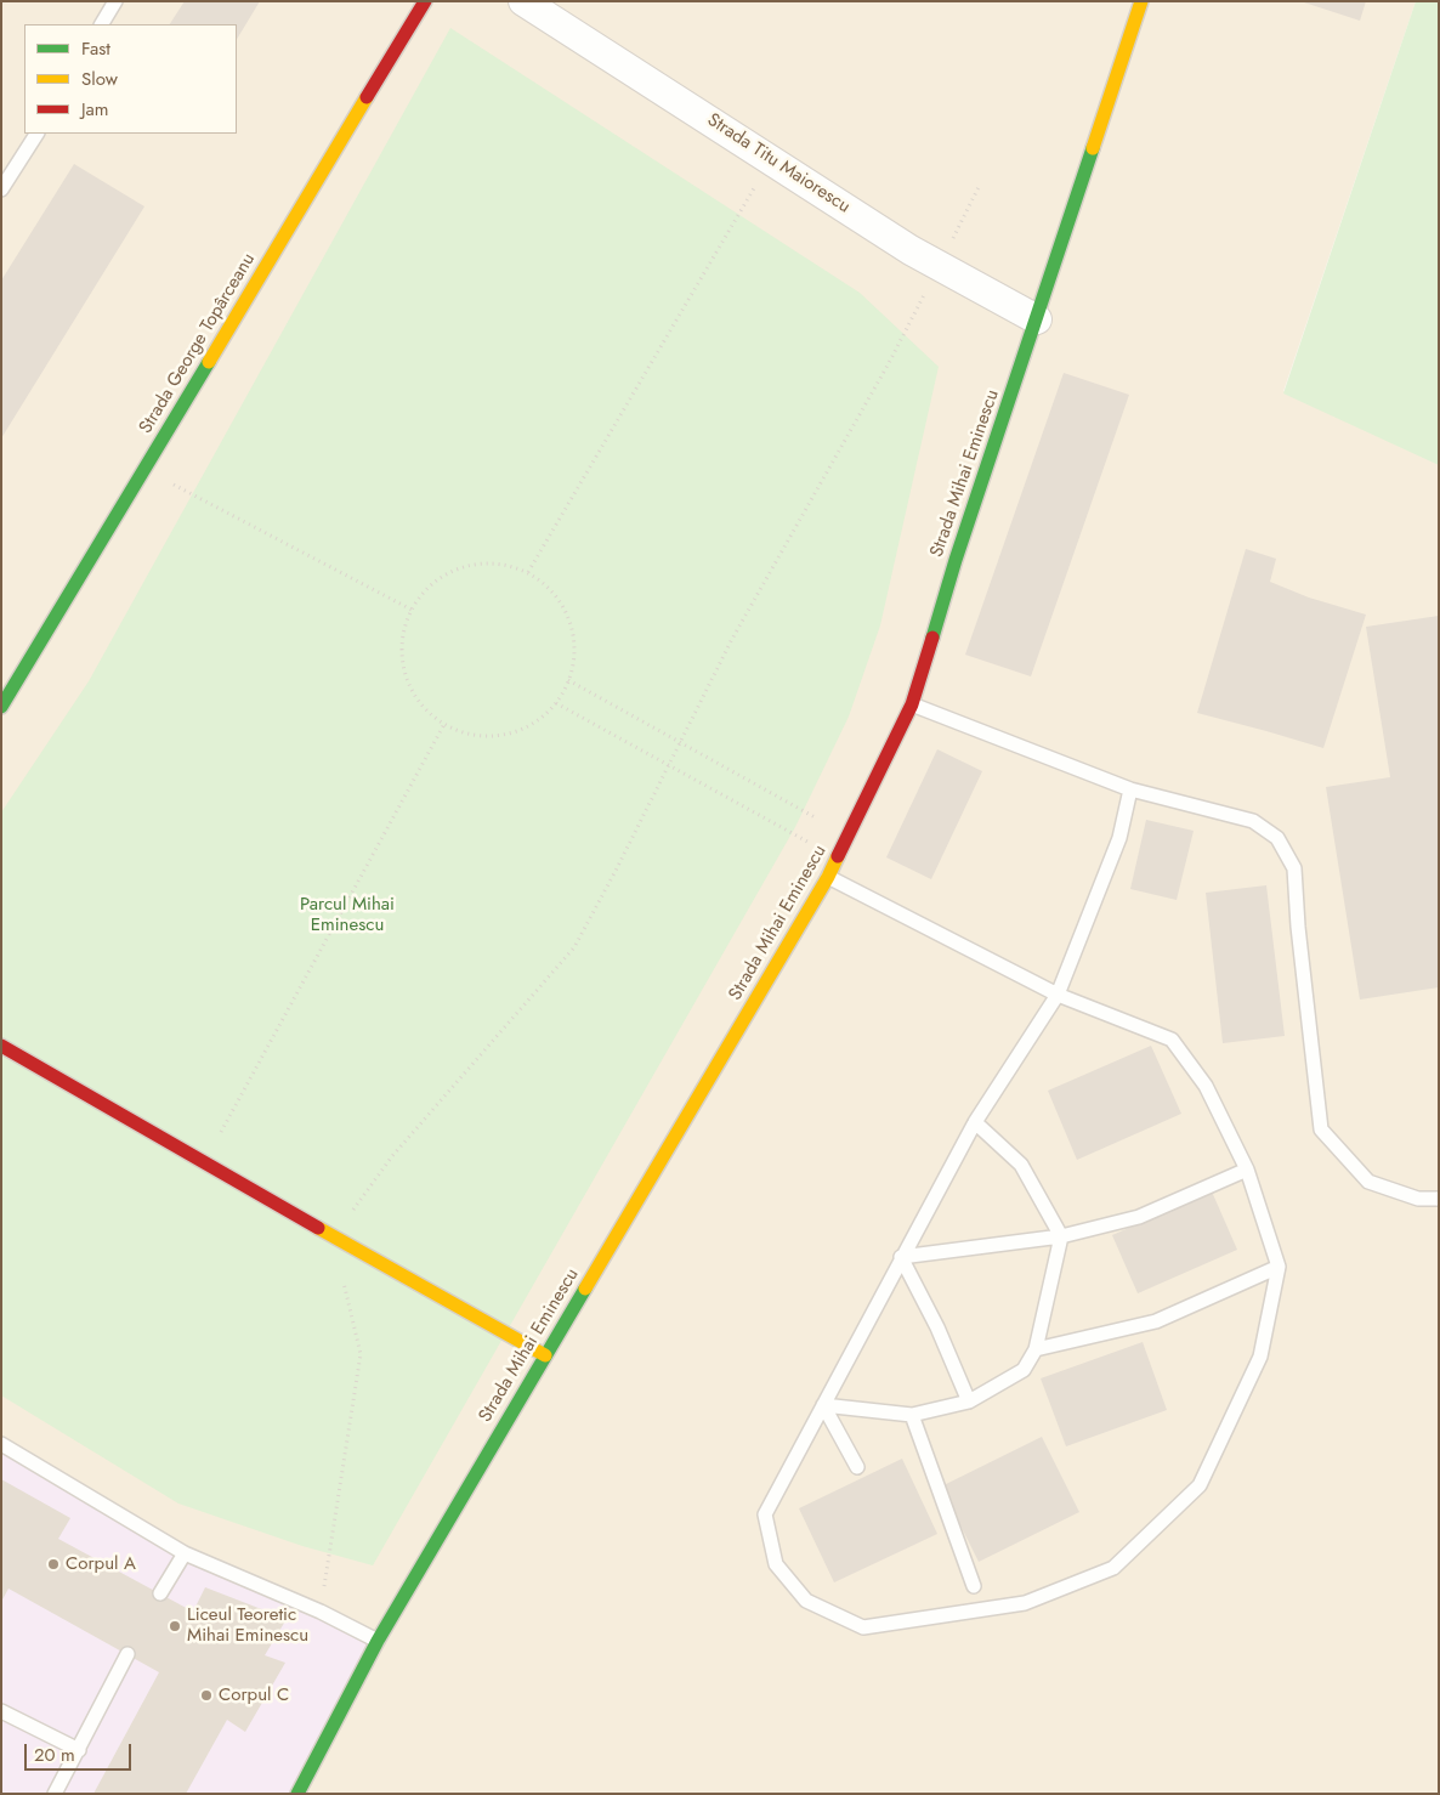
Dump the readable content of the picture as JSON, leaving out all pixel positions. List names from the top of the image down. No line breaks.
{"streets":{"main road":["Strada George Topârceanu","Strada Mihai Eminescu"],"street":["Strada Titu Maiorescu"]},"crossings":[["Strada Titu Maiorescu","Strada Mihai Eminescu"]],"parks":["Parcul Mihai Eminescu"],"places":["Corpul A","Liceul Teoretic Mihai Eminescu","Corpul C"],"legend":["Fast","Slow","Jam"],"scale_bar":"20 m"}
